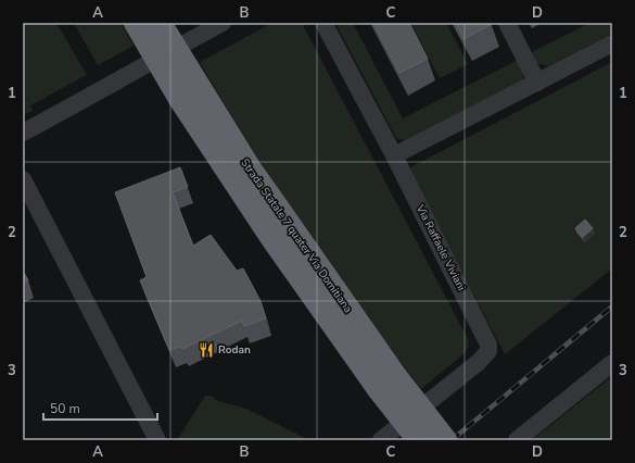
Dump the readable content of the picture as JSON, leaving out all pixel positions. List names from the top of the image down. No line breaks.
{"streets":{"highway":["Strada Statale 7 quater Via Domitiana"],"street":["Via Raffaele Viviani"]},"places":{"restaurant":["Rodan"]},"scale_bar":"50 m","grid":{"columns":["A","B","C","D"],"rows":["1","2","3"]}}
